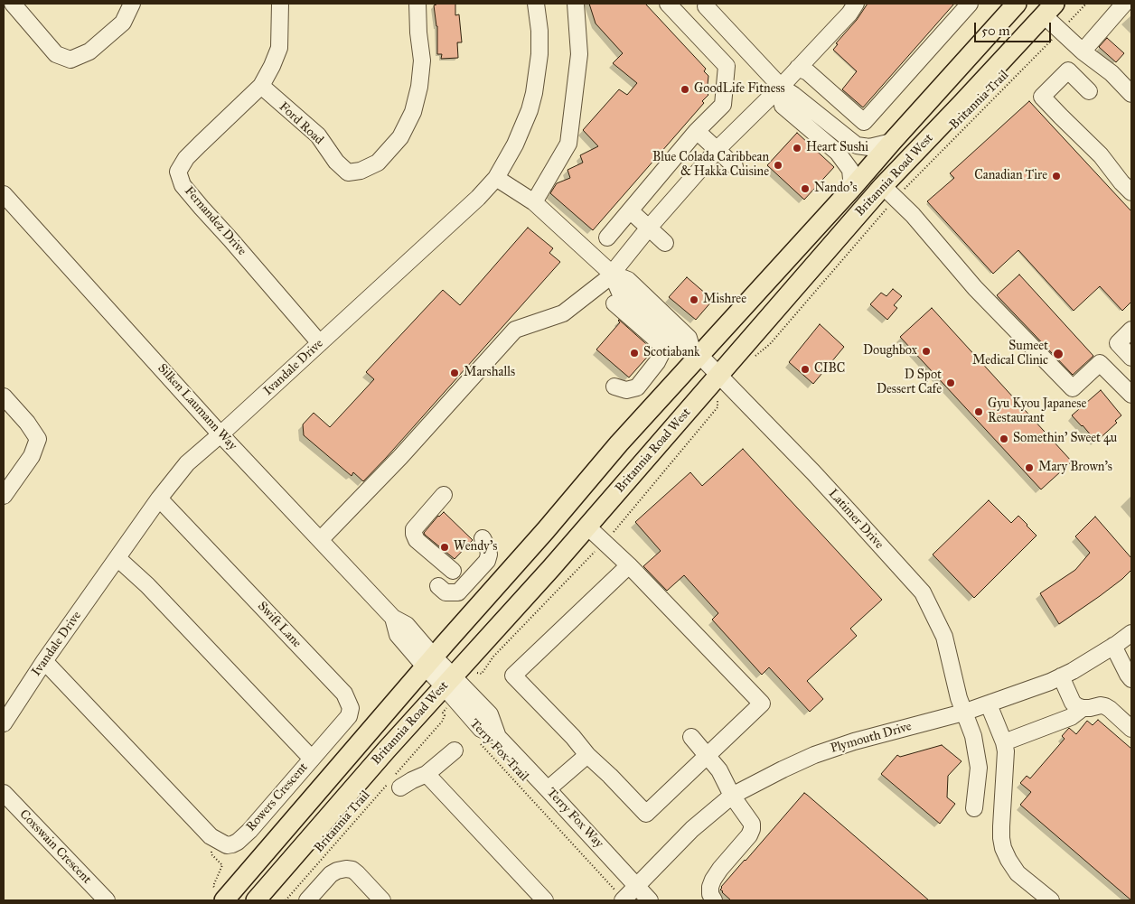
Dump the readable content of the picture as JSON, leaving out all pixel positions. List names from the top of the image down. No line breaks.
{"streets":{"main road":["Britannia Road West"],"street":["Ford Road","Fernandez Drive","Ivandale Drive","Silken Laumann Way","Latimer Drive","Swift Lane","Plymouth Drive","Rowers Crescent","Terry Fox Way","Coxswain Crescent"],"path":["Britannia Trail","Terry Fox Trail"]},"crossings":[["Britannia Trail","Britannia Road West"],["Ford Road","Fernandez Drive"],["Britannia Road West","Silken Laumann Way"],["Britannia Road West","Latimer Drive"],["Britannia Road West","Terry Fox Way"],["Fernandez Drive","Ivandale Drive"],["Ivandale Drive","Silken Laumann Way"],["Ivandale Drive","Swift Lane"],["Ivandale Drive","Rowers Crescent"],["Silken Laumann Way","Terry Fox Way"],["Latimer Drive","Plymouth Drive"],["Swift Lane","Rowers Crescent"],["Plymouth Drive","Terry Fox Way"]],"places":["GoodLife Fitness","Heart Sushi","Blue Colada Caribbean & Hakka Cuisine","Canadian Tire","Nando's","Mishree","Doughbox","Scotiabank","Sumeet Medical Clinic","CIBC","Marshalls","D Spot Dessert Cafe","Gyu Kyou Japanese Restaurant","Somethin' Sweet 4u","Mary Brown's","Wendy's"],"scale_bar":"50 m"}
